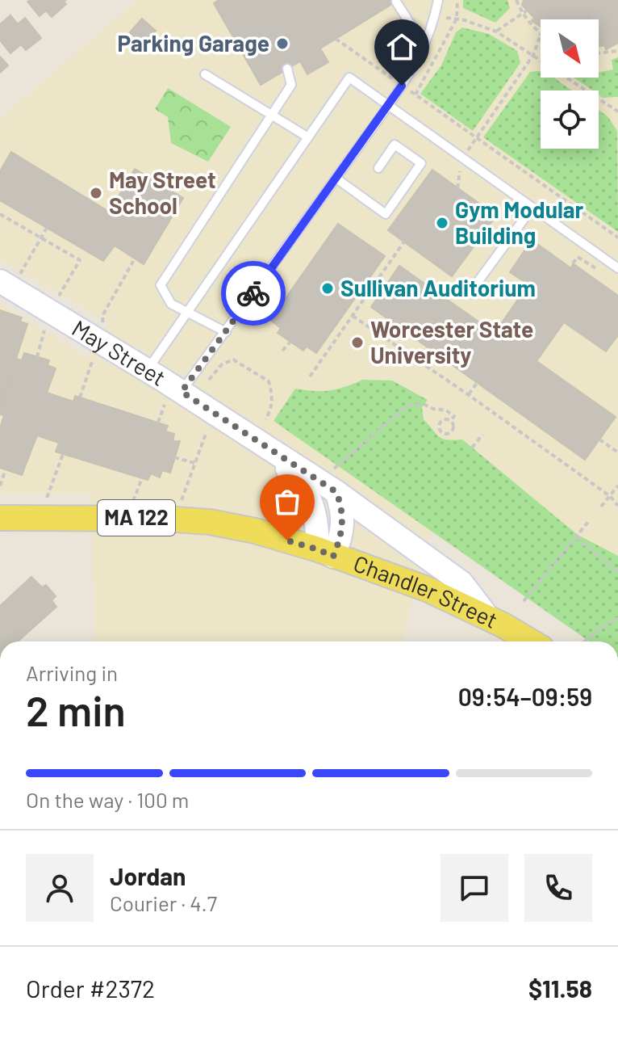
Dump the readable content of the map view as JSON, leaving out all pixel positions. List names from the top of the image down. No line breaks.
{"streets":{"main road":["MA 122","Chandler Street"],"street":["May Street"]},"crossings":[["May Street","Chandler Street"]],"places":["Parking Garage","May Street School","Gym Modular Building","Sullivan Auditorium","Worcester State University"],"north":"bottom right","page":{"heading":["2 min","Arriving in","09:54–09:59"],"panel":["Jordan","Courier · 4.7","Order #2372","$11.58"],"bar":"On the way · 100 m"}}
